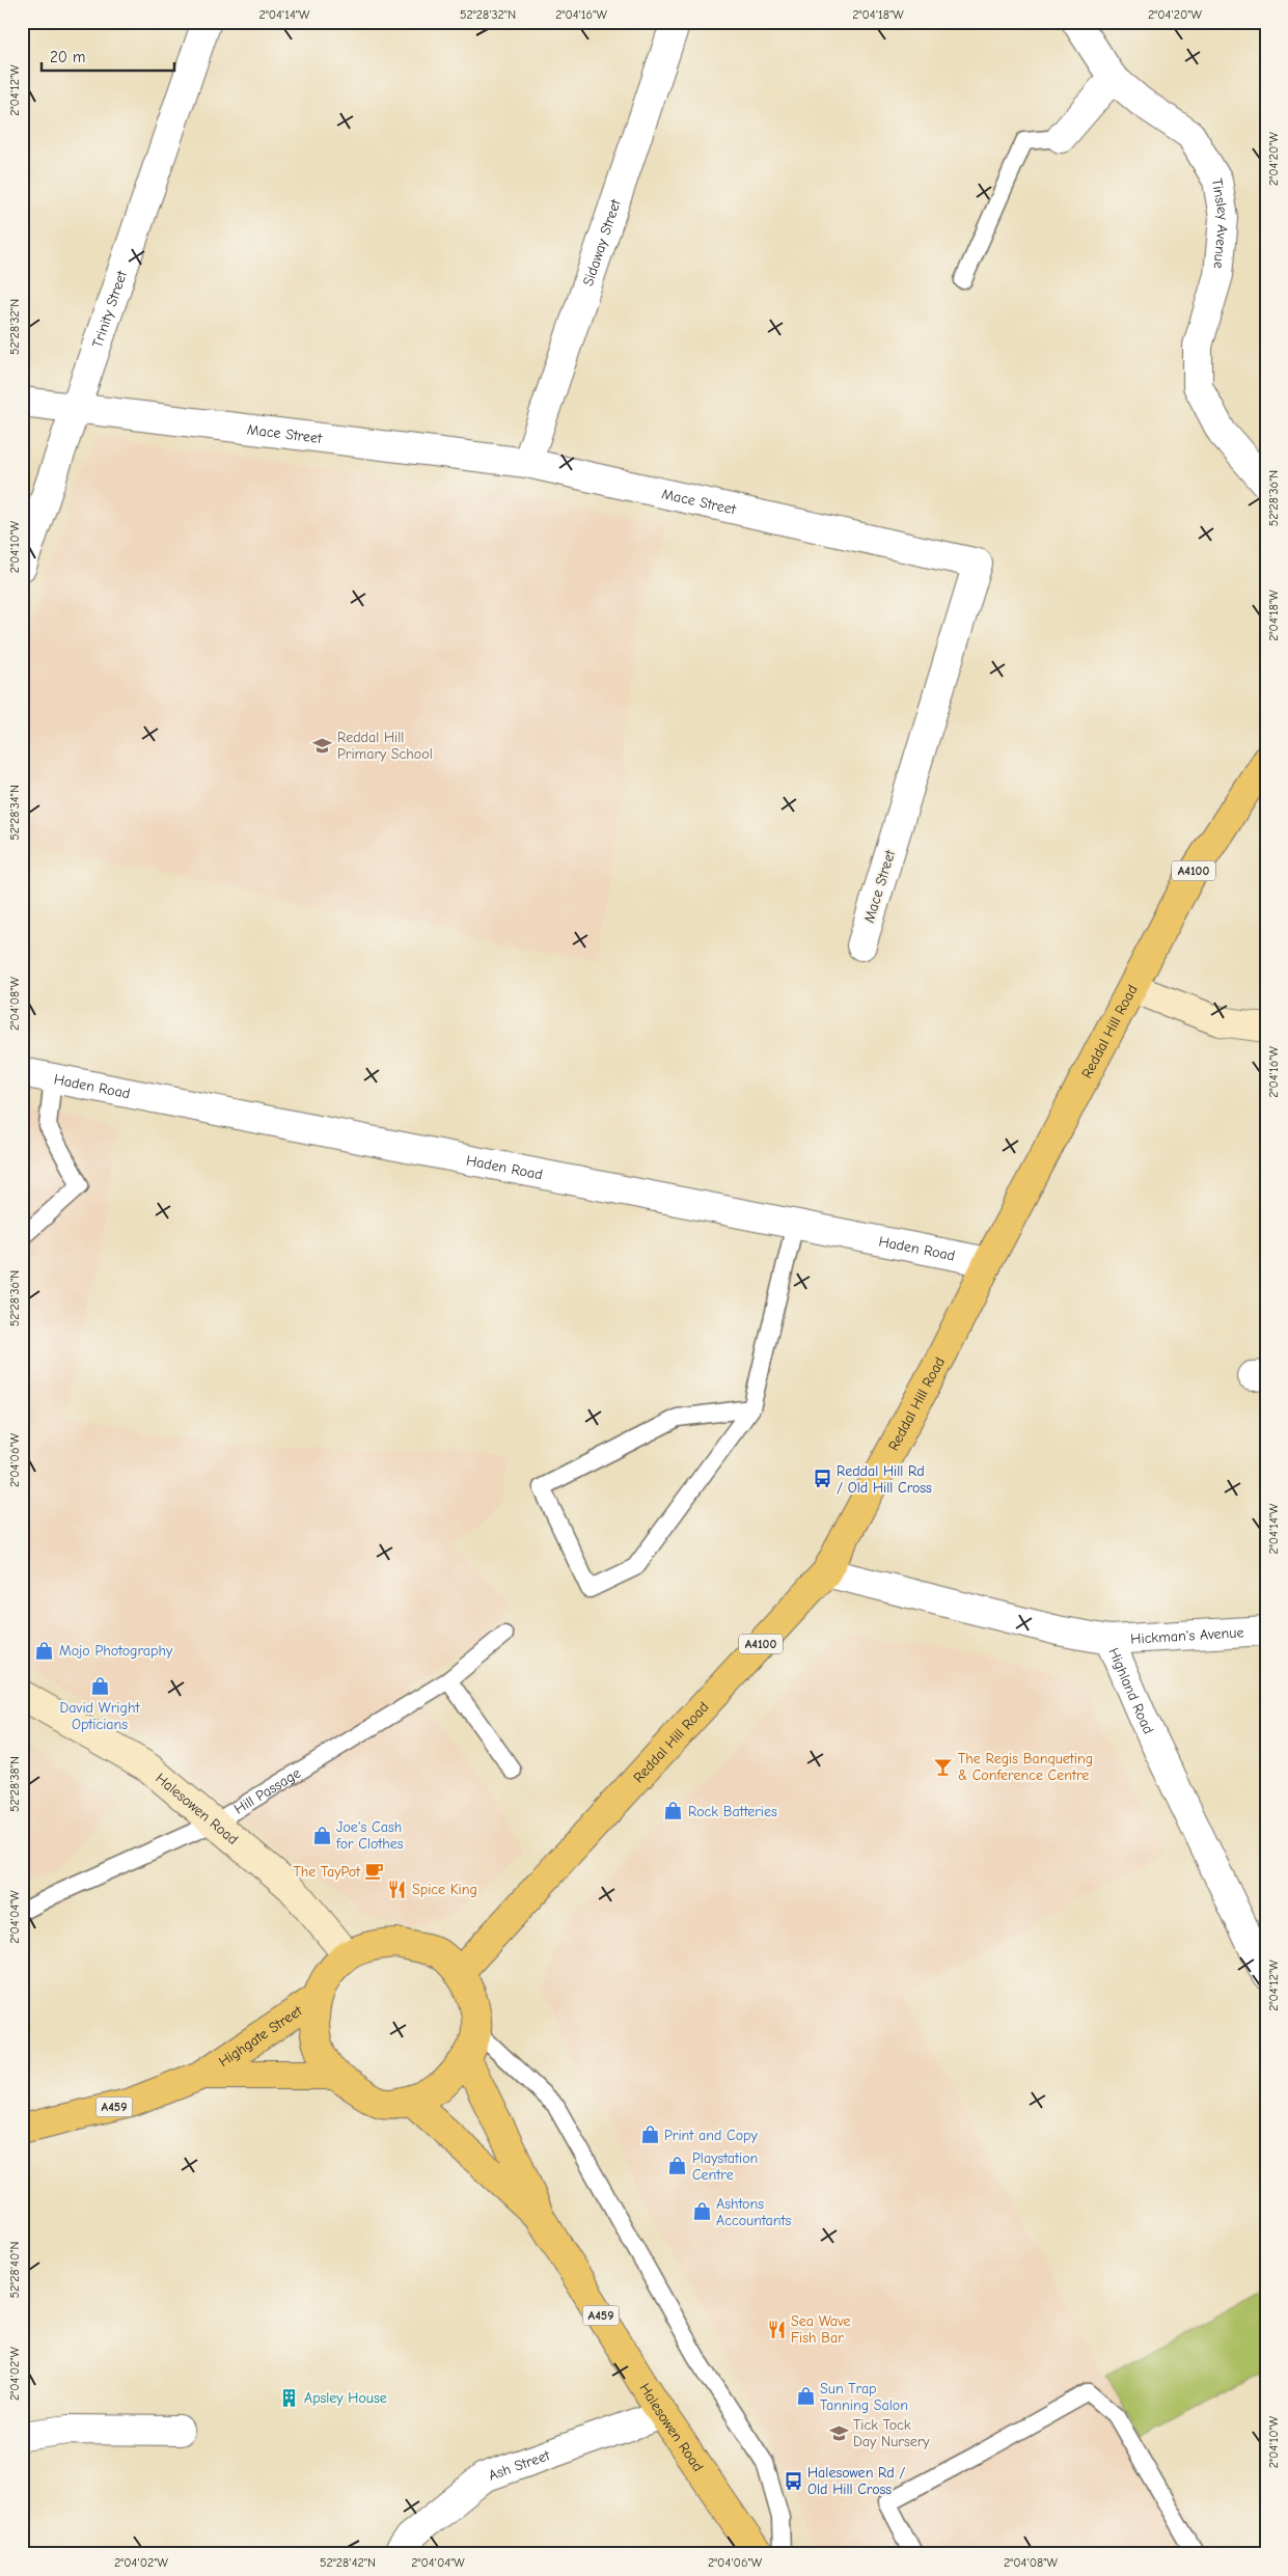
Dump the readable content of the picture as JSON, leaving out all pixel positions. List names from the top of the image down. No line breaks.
{"streets":{"main road":["A4100","Reddal Hill Road","Halesowen Road","Highgate Street","A459"],"street":["Tinsley Avenue","Sidaway Street","Trinity Street","Mace Street","Haden Road","Hickman's Avenue","Highland Road","Ash Street"],"lane":["Hill Passage"]},"crossings":[["Sidaway Street","Mace Street"],["Trinity Street","Mace Street"],["Reddal Hill Road","Haden Road"],["Reddal Hill Road","Highland Road"],["Reddal Hill Road","Halesowen Road"],["Reddal Hill Road","Highgate Street"],["Hickman's Avenue","Highland Road"],["Hill Passage","Halesowen Road"],["Halesowen Road","Highgate Street"],["Halesowen Road","Ash Street"]],"places":{"school or university":["Reddal Hill Primary School","Tick Tock Day Nursery"],"bus stop":["Reddal Hill Rd / Old Hill Cross","Halesowen Rd / Old Hill Cross"],"shop":["Mojo Photography","David Wright Opticians","Rock Batteries","Joe's Cash for Clothes","Print and Copy","Playstation Centre","Ashtons Accountants","Sun Trap Tanning Salon"],"bar":["The Regis Banqueting & Conference Centre"],"cafe":["The TayPot"],"restaurant":["Spice King","Sea Wave Fish Bar"],"building":["Apsley House"]},"scale_bar":"20 m","coordinates":["2°04'14\"W","52°28'32\"N","2°04'16\"W","2°04'18\"W","2°04'20\"W","2°04'12\"W","52°28'36\"N","2°04'10\"W","52°28'34\"N","2°04'08\"W","2°04'06\"W","52°28'38\"N","2°04'04\"W","52°28'40\"N","2°04'02\"W","52°28'42\"N"]}
